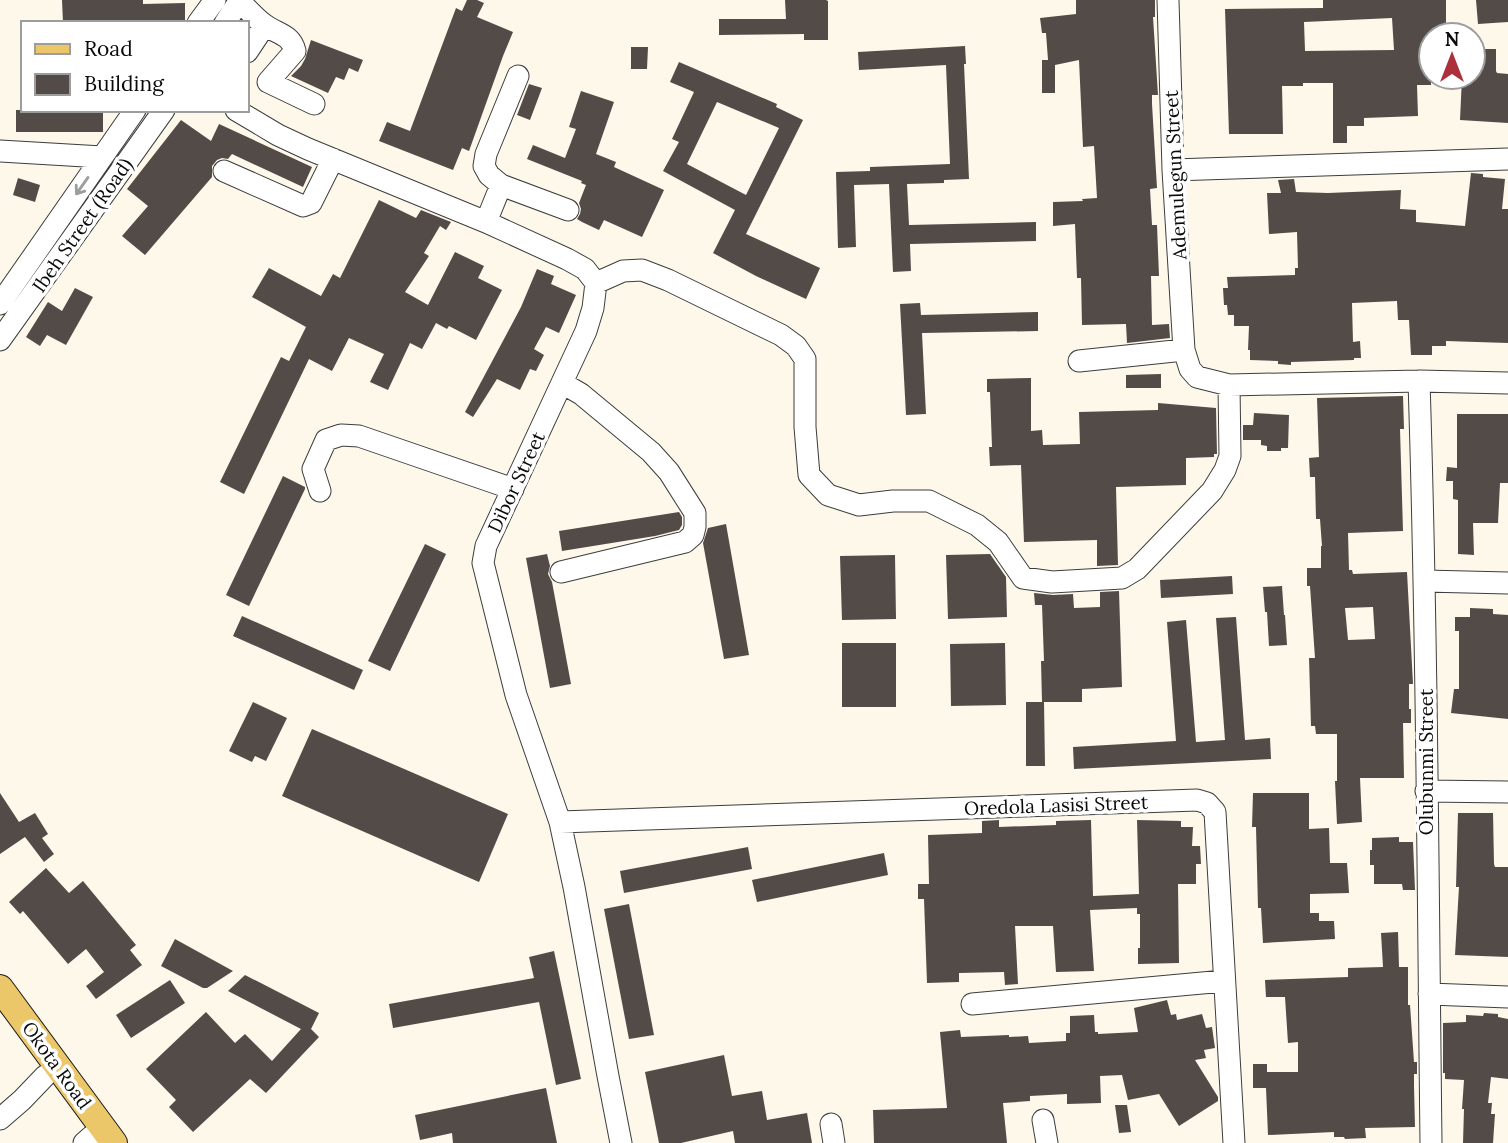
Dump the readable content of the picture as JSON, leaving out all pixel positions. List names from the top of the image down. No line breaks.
{"streets":{"main road":["Okota Road"],"street":["Ademulegun Street","Ibeh Street (Road)","Dibor Street","Olubunmi Street","Oredola Lasisi Street"]},"crossings":[["Dibor Street","Oredola Lasisi Street"]],"legend":["Road","Building"],"north":"top"}
